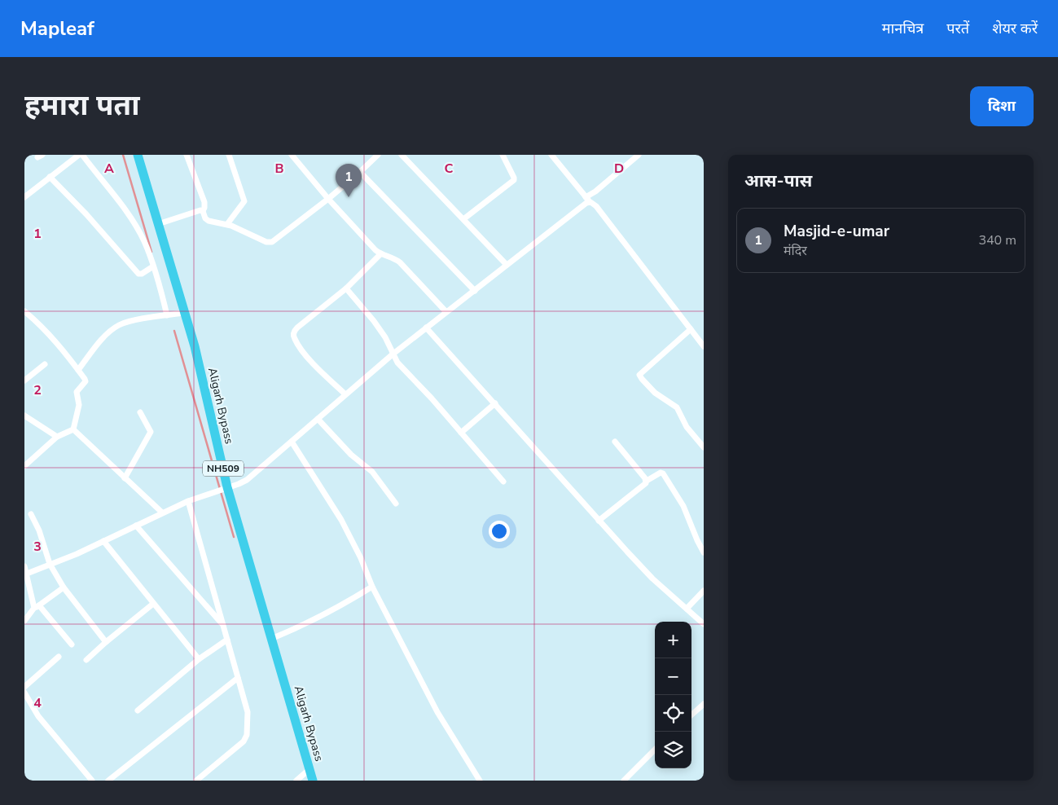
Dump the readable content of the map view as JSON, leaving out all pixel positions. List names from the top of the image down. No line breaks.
{"streets":{"highway":["Aligarh Bypass","NH509"]},"page":{"header":"Mapleaf","nav":["मानचित्र","परतें","शेयर करें"],"title":"हमारा पता","buttons":"दिशा","heading":"आस-पास","pins":"1","list":[{"mark":"1","name":"Masjid-e-umar","note":"मंदिर","value":"340 m"}],"map_buttons":["+","−"]},"grid":{"columns":["A","B","C","D"],"rows":["1","2","3","4"]}}
